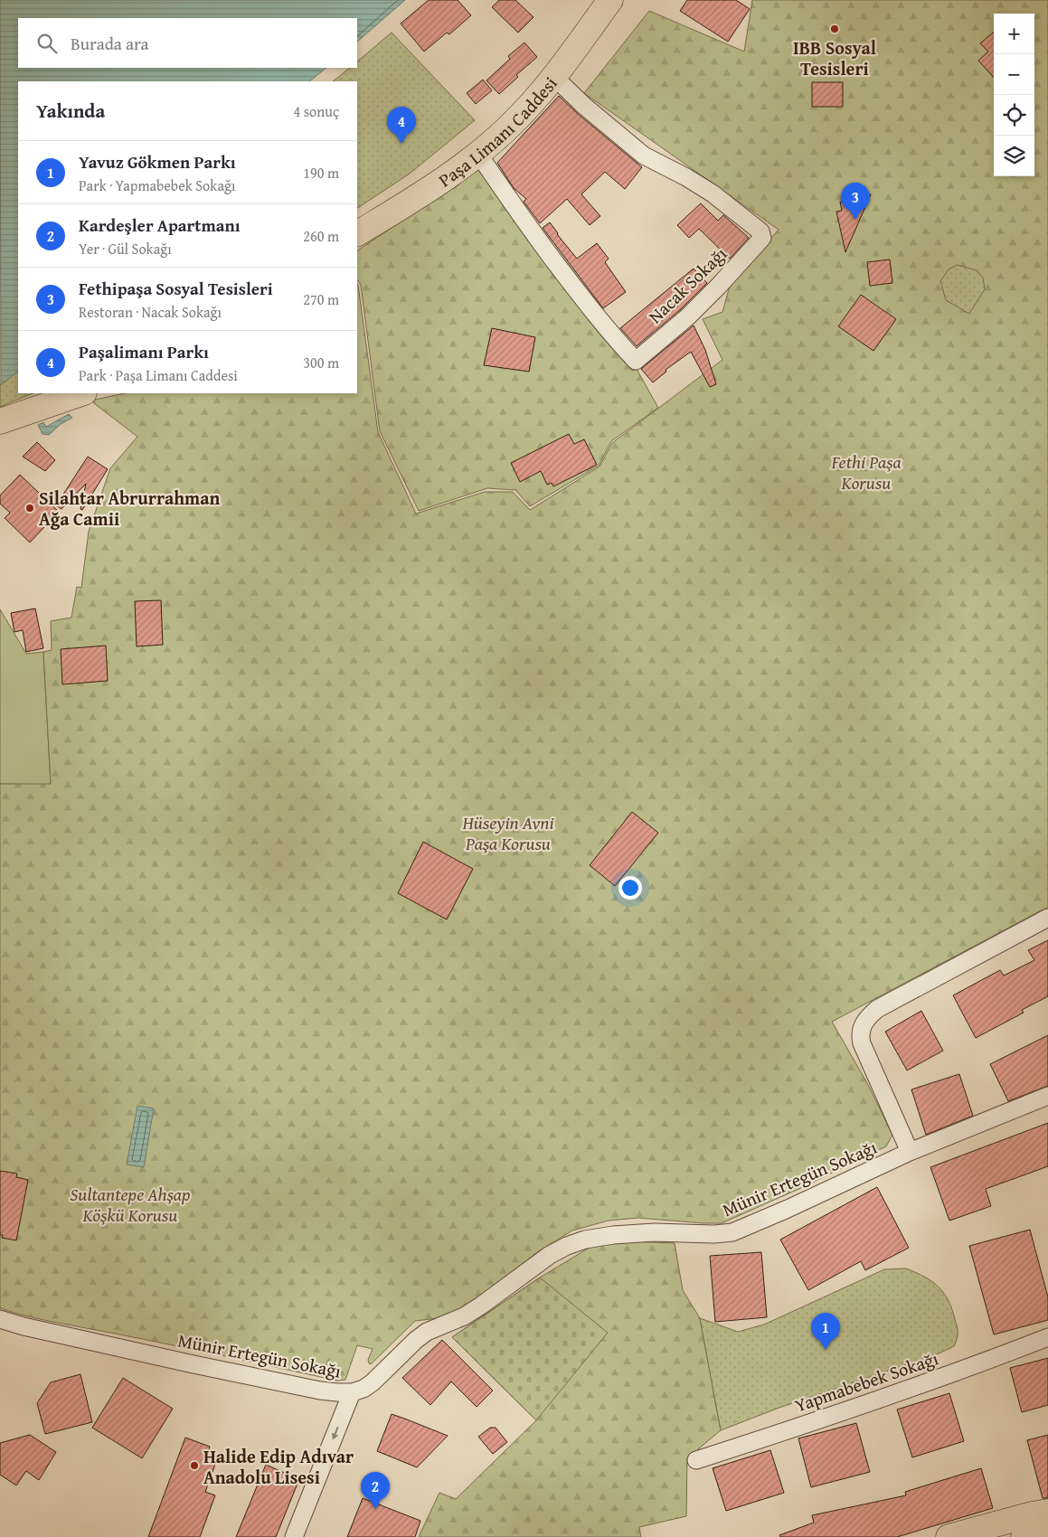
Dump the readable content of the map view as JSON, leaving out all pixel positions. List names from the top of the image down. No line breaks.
{"streets":{"main road":["Paşa Limanı Caddesi"],"street":["Nacak Sokağı","Münir Ertegün Sokağı","Yapmabebek Sokağı"]},"crossings":[["Paşa Limanı Caddesi","Nacak Sokağı"]],"parks":["Fethi Paşa Korusu","Hüseyin Avni Paşa Korusu","Sultantepe Ahşap Köşkü Korusu"],"places":["IBB Sosyal Tesisleri","Silahtar Abrurrahman Ağa Camii","Halide Edip Adıvar Anadolu Lisesi"],"page":{"map_buttons":["+","−"],"search":"Burada ara","heading":["Yakında","4 sonuç"],"pins":["4","3","1","2"],"list":[{"mark":"1","name":"Yavuz Gökmen Parkı","note":"Park · Yapmabebek Sokağı","value":"190 m"},{"mark":"2","name":"Kardeşler Apartmanı","note":"Yer · Gül Sokağı","value":"260 m"},{"mark":"3","name":"Fethipaşa Sosyal Tesisleri","note":"Restoran · Nacak Sokağı","value":"270 m"},{"mark":"4","name":"Paşalimanı Parkı","note":"Park · Paşa Limanı Caddesi","value":"300 m"}]}}
